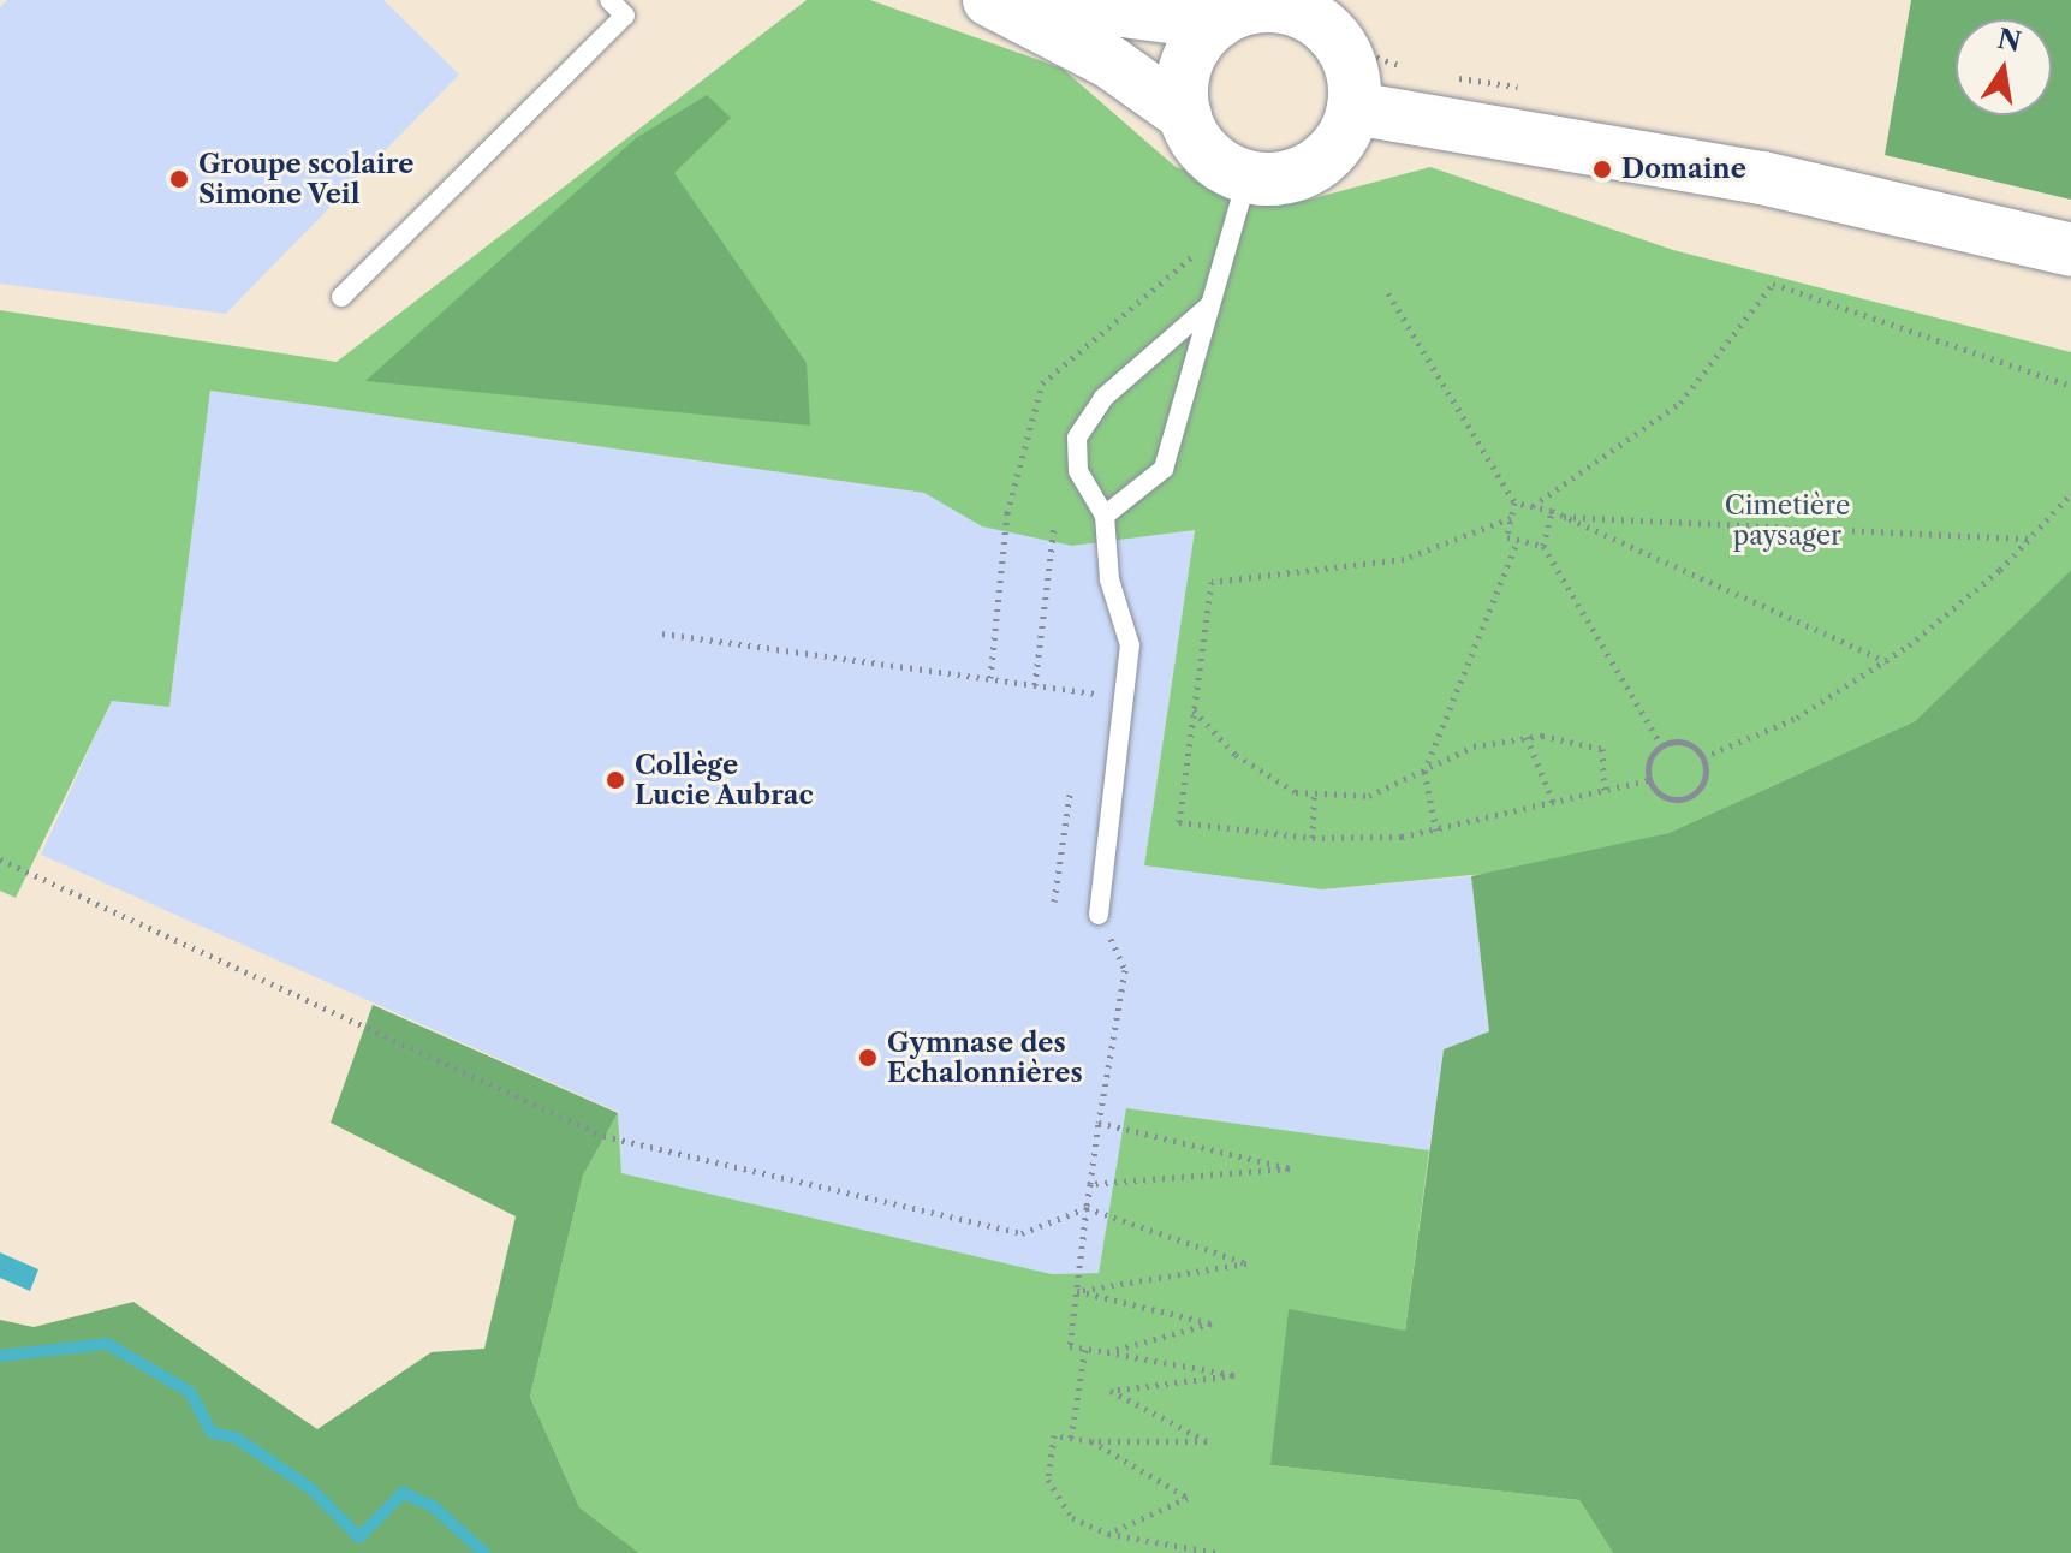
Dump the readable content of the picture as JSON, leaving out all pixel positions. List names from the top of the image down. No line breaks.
{"parks":["Cimetière paysager"],"places":["Domaine","Groupe scolaire Simone Veil","Collège Lucie Aubrac","Gymnase des Echalonnières"],"north":"top"}
